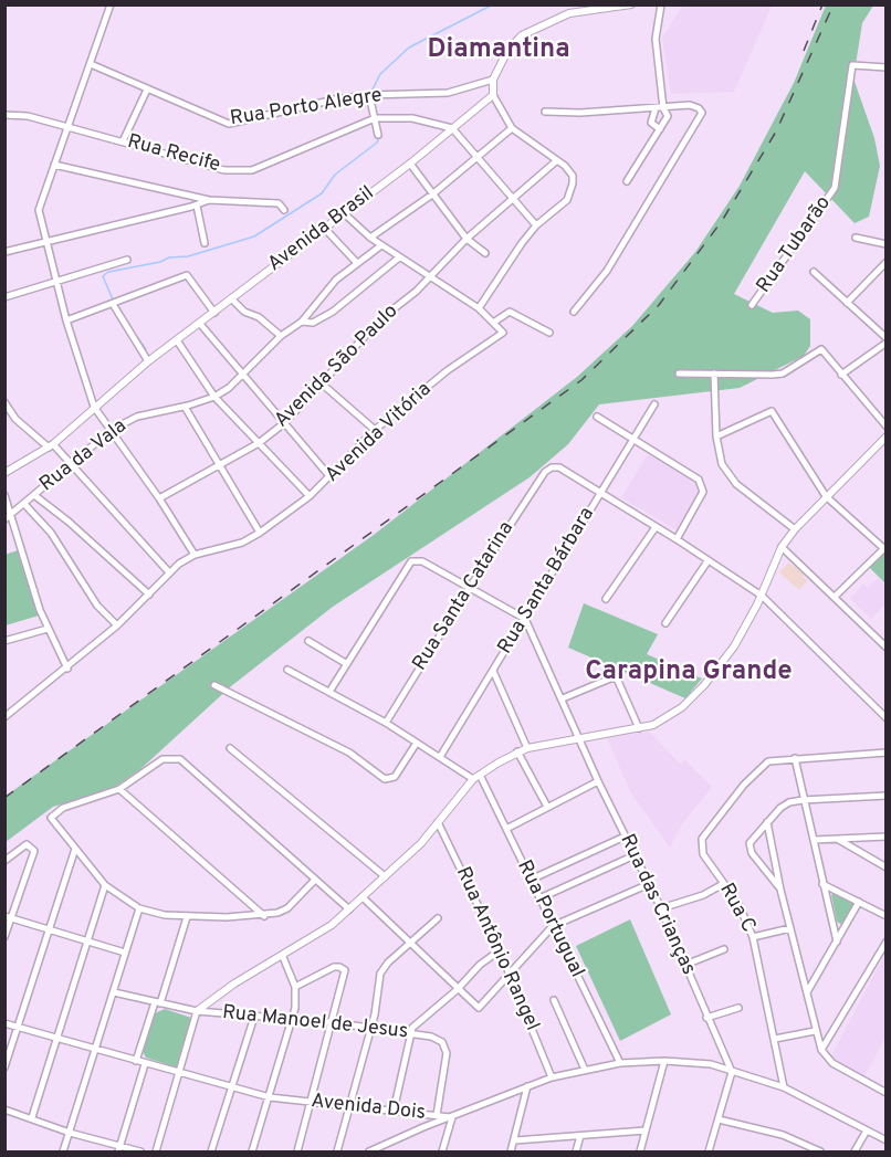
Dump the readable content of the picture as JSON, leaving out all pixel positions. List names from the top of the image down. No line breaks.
{"streets":{"street":["Rua Porto Alegre","Rua Recife","Avenida Brasil","Rua Tubarão","Avenida São Paulo","Avenida Vitória","Rua da Vala","Rua Santa Bárbara","Rua Santa Catarina","Rua das Crianças","Rua C","Rua Portugual","Rua Antônio Rangel","Rua Manoel de Jesus","Avenida Dois"]},"crossings":[["Rua Recife","Avenida Brasil"],["Rua Santa Bárbara","Rua Santa Catarina"],["Rua Santa Bárbara","Rua das Crianças"],["Rua das Crianças","Avenida Dois"],["Rua C","Avenida Dois"],["Rua Portugual","Avenida Dois"],["Rua Antônio Rangel","Avenida Dois"],["Rua Manoel de Jesus","Avenida Dois"]],"districts":["Diamantina","Carapina Grande"]}
